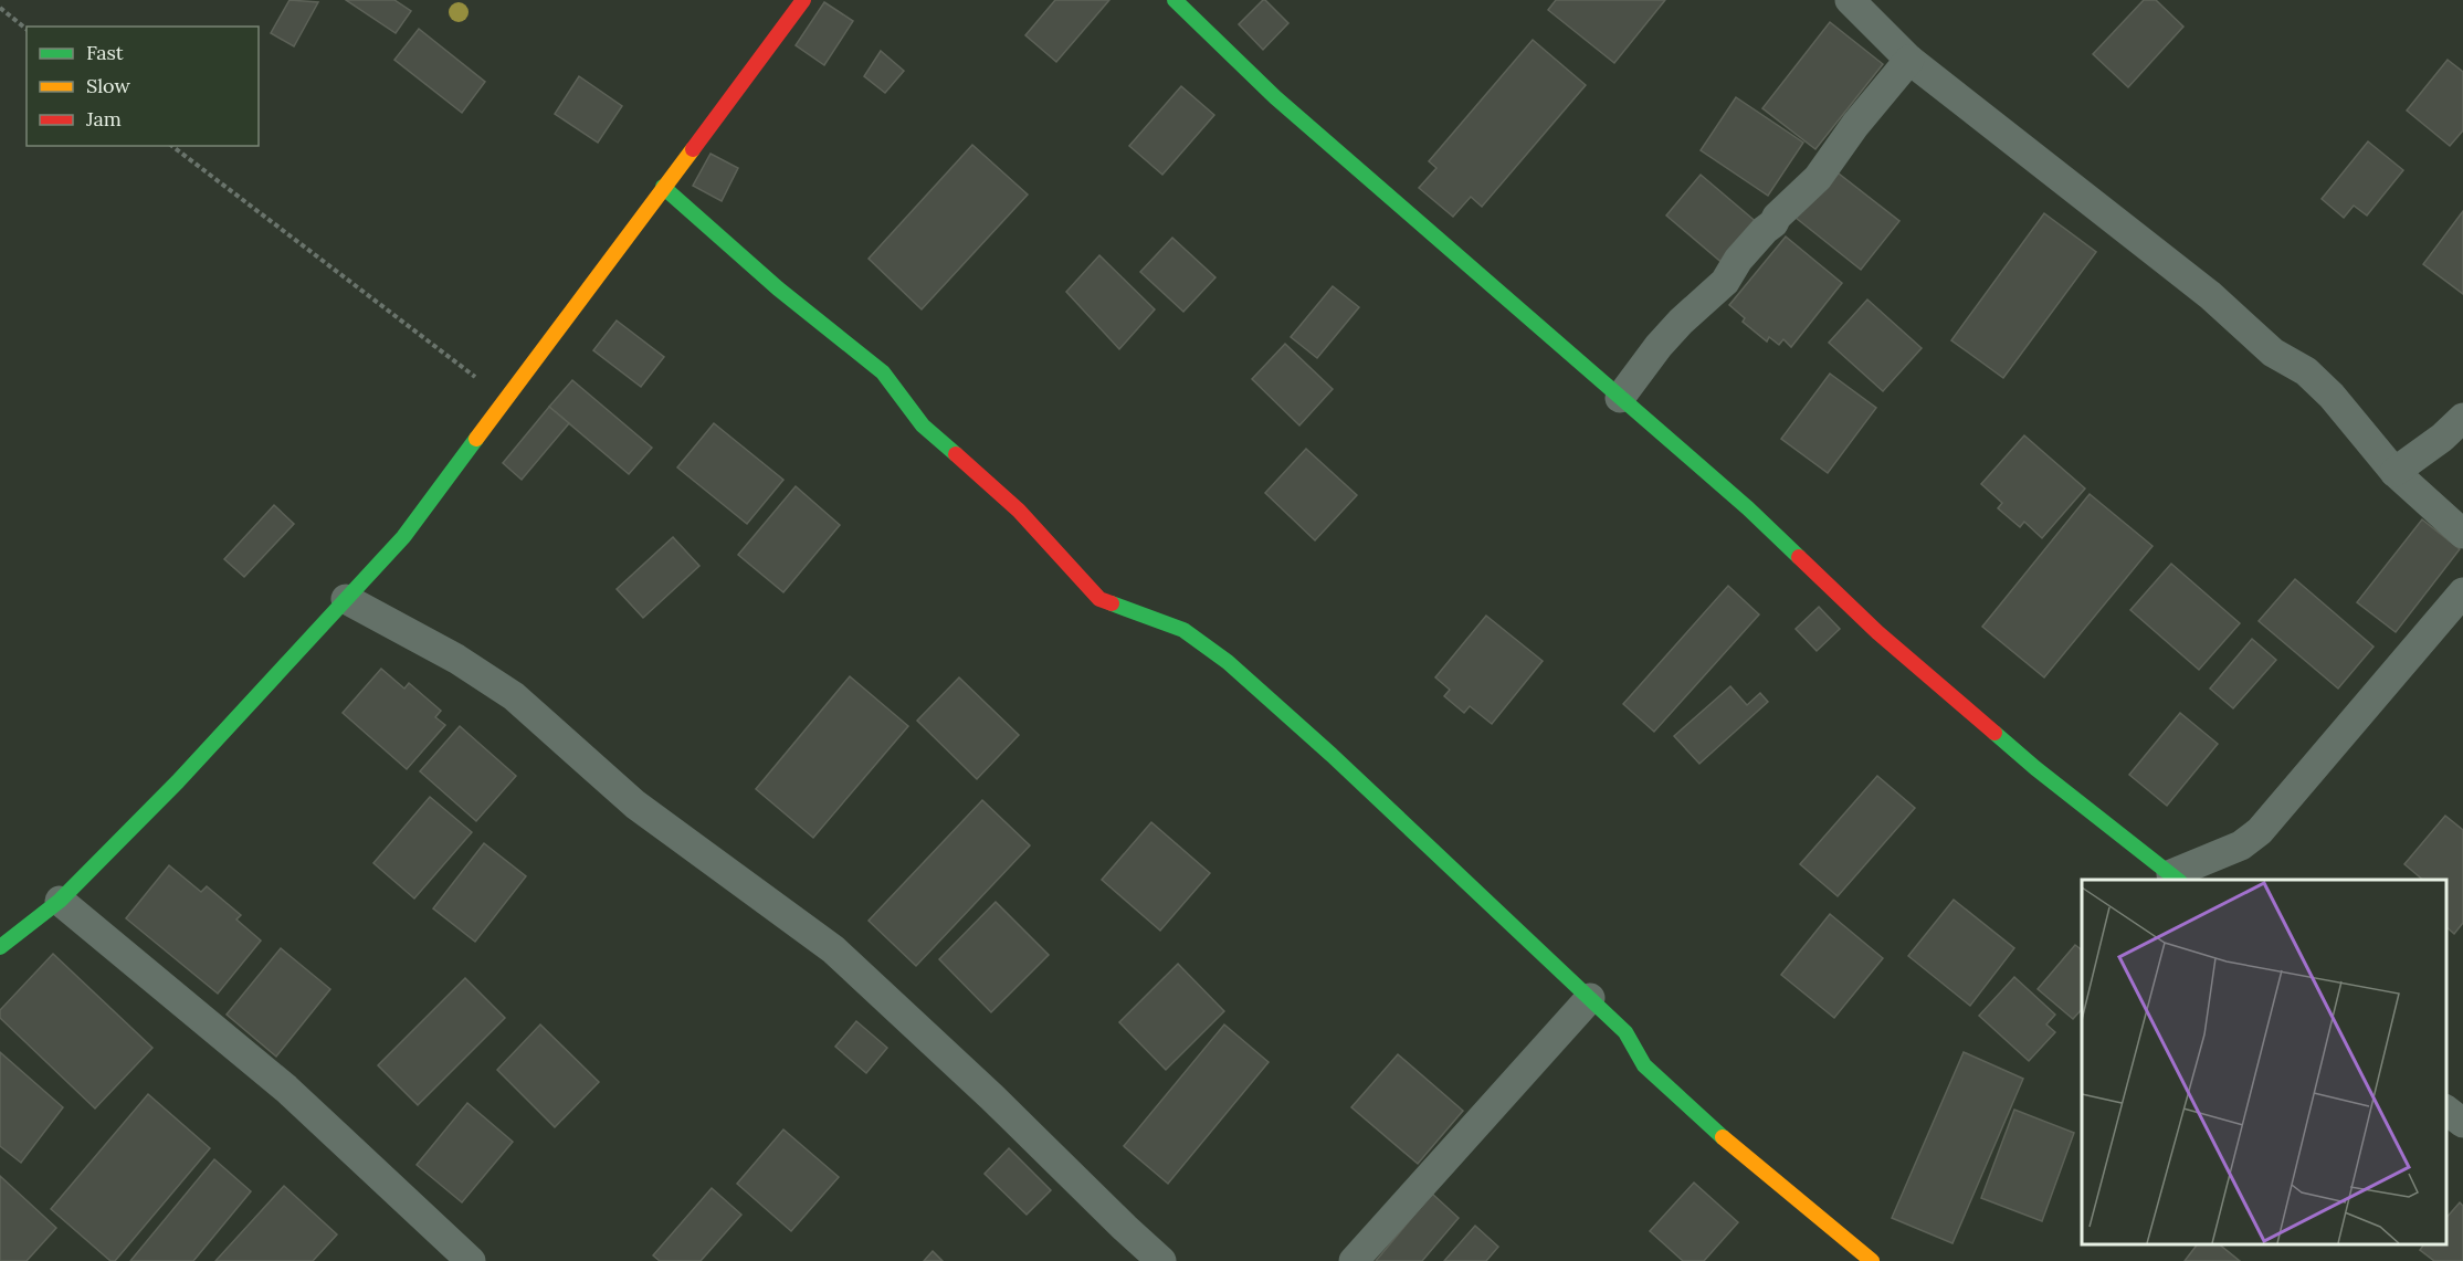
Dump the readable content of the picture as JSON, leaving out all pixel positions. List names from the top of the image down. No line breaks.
{"legend":["Fast","Slow","Jam"]}
